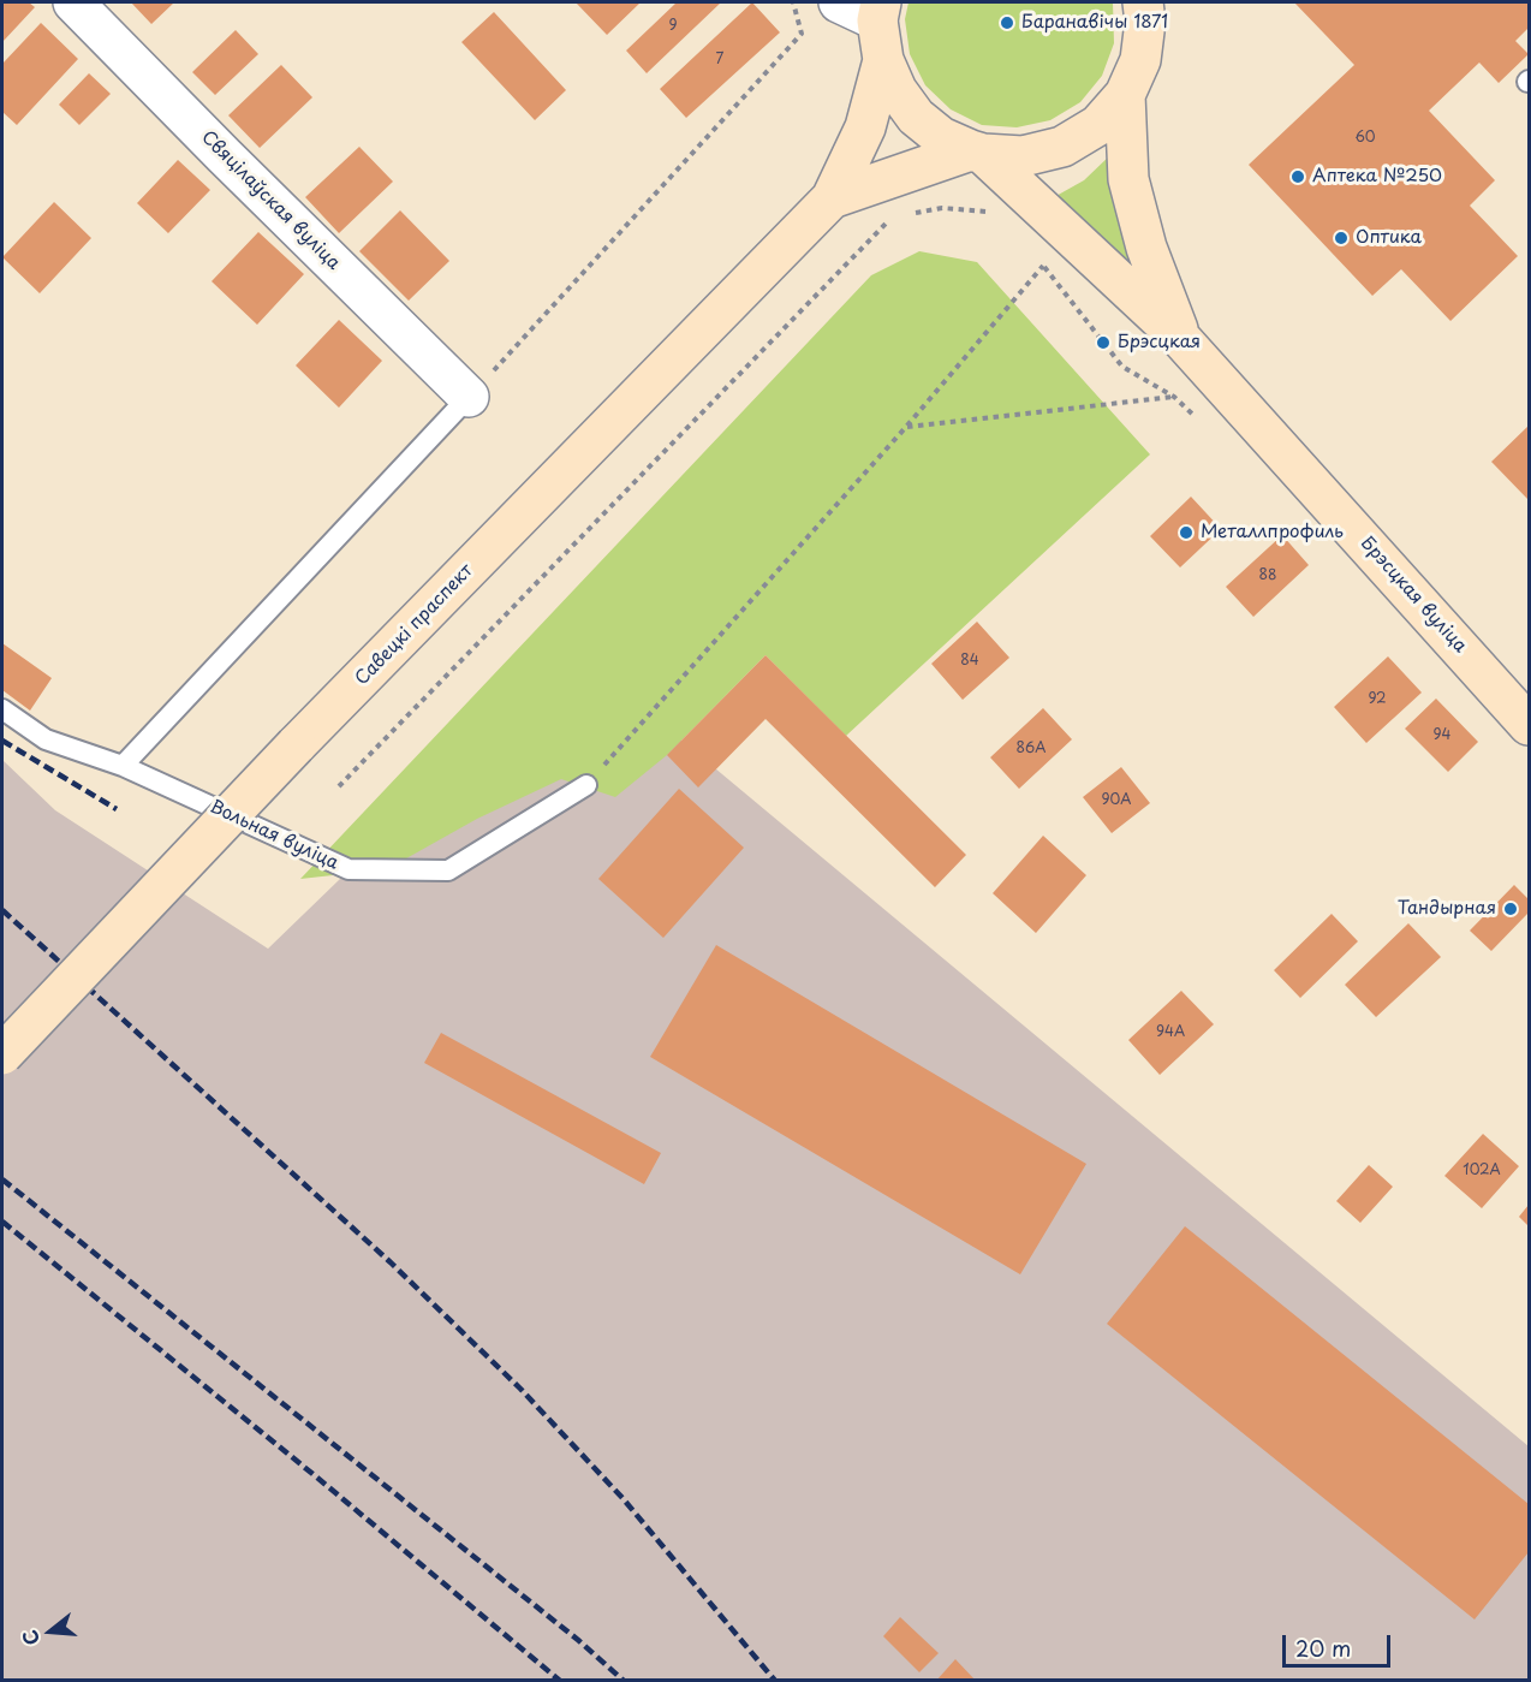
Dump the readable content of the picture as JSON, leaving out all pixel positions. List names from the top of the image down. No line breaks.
{"streets":{"main road":["Брэсцкая вуліца","Савецкі праспект"],"street":["Свяцілаўская вуліца"],"lane":["Вольная вуліца"]},"crossings":[["Брэсцкая вуліца","Савецкі праспект"]],"places":["Баранавічы 1871","Аптека №250","Оптика","Брэсцкая","Металлпрофиль","Тандырная"],"house_numbers":["9","7","60","88","84","92","94","86А","90А","94А","102А"],"scale_bar":"20 m","north":"left"}
